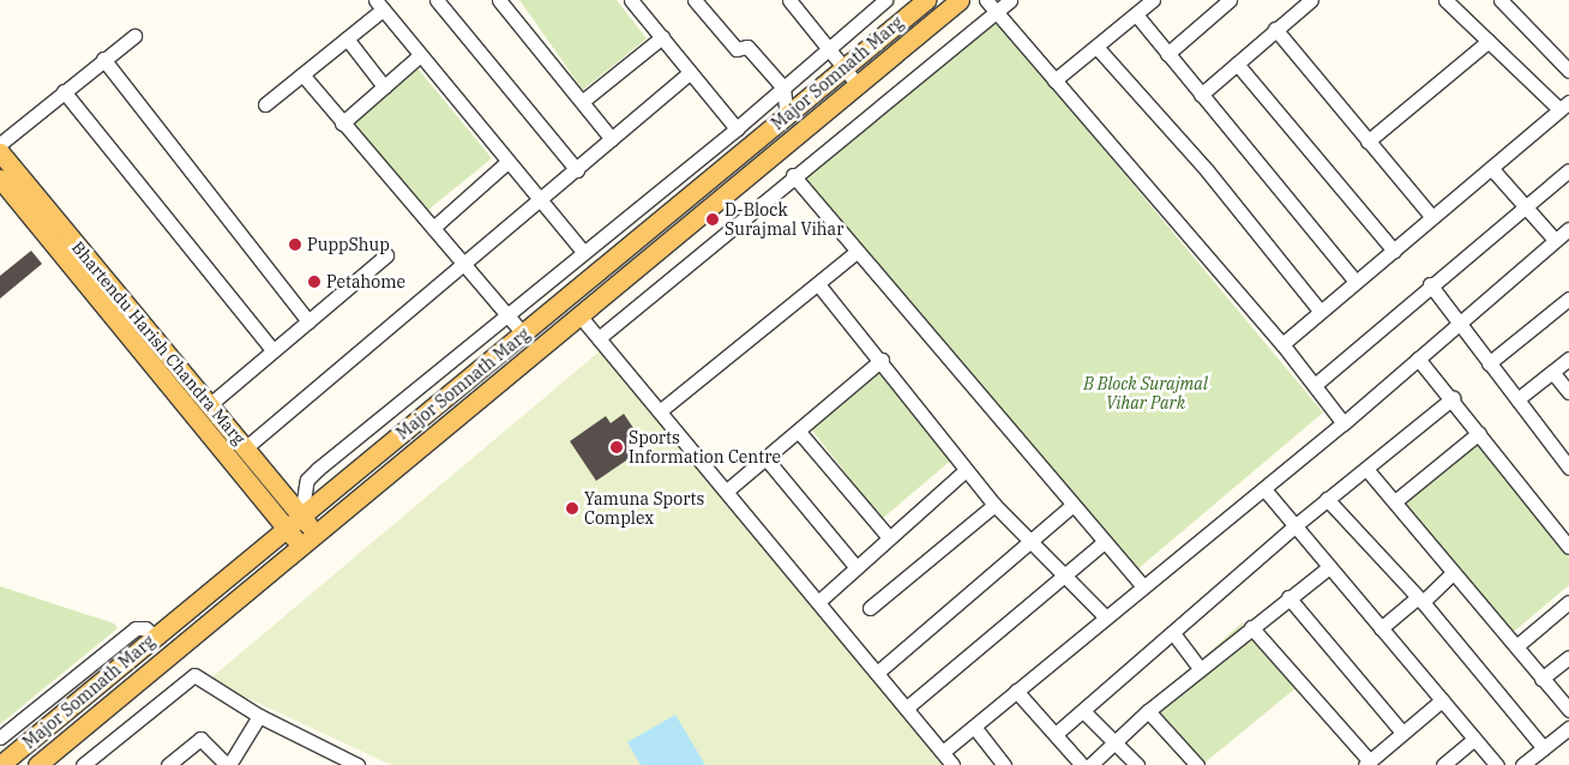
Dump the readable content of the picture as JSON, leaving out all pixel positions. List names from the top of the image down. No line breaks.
{"streets":{"main road":["Major Somnath Marg","Bhartendu Harish Chandra Marg"]},"crossings":[["Major Somnath Marg","Bhartendu Harish Chandra Marg"]],"parks":["B Block Surajmal Vihar Park"],"places":["D-Block Surajmal Vihar","PuppShup","Petahome","Sports Information Centre","Yamuna Sports Complex"]}
